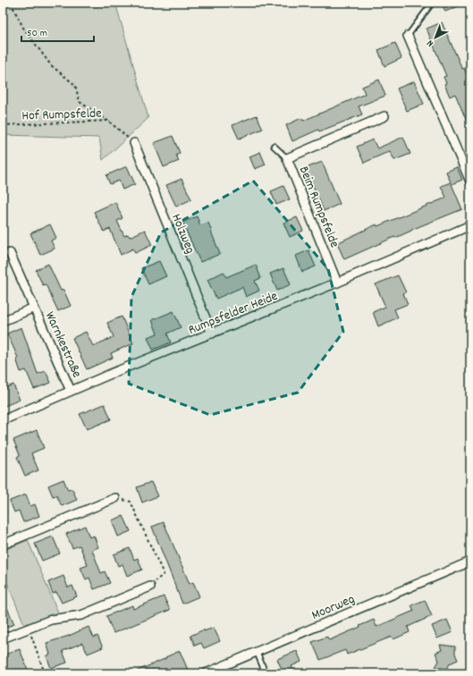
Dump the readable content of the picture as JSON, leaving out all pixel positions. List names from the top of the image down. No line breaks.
{"streets":{"street":["Beim Rumpsfelde","Holzweg","Rumpsfelder Heide","Warnkestraße","Moorweg"],"path":["Hof Rumpsfelde"]},"crossings":[["Hof Rumpsfelde","Holzweg"],["Beim Rumpsfelde","Rumpsfelder Heide"],["Holzweg","Rumpsfelder Heide"],["Rumpsfelder Heide","Warnkestraße"]],"scale_bar":"50 m","north":"bottom left"}
